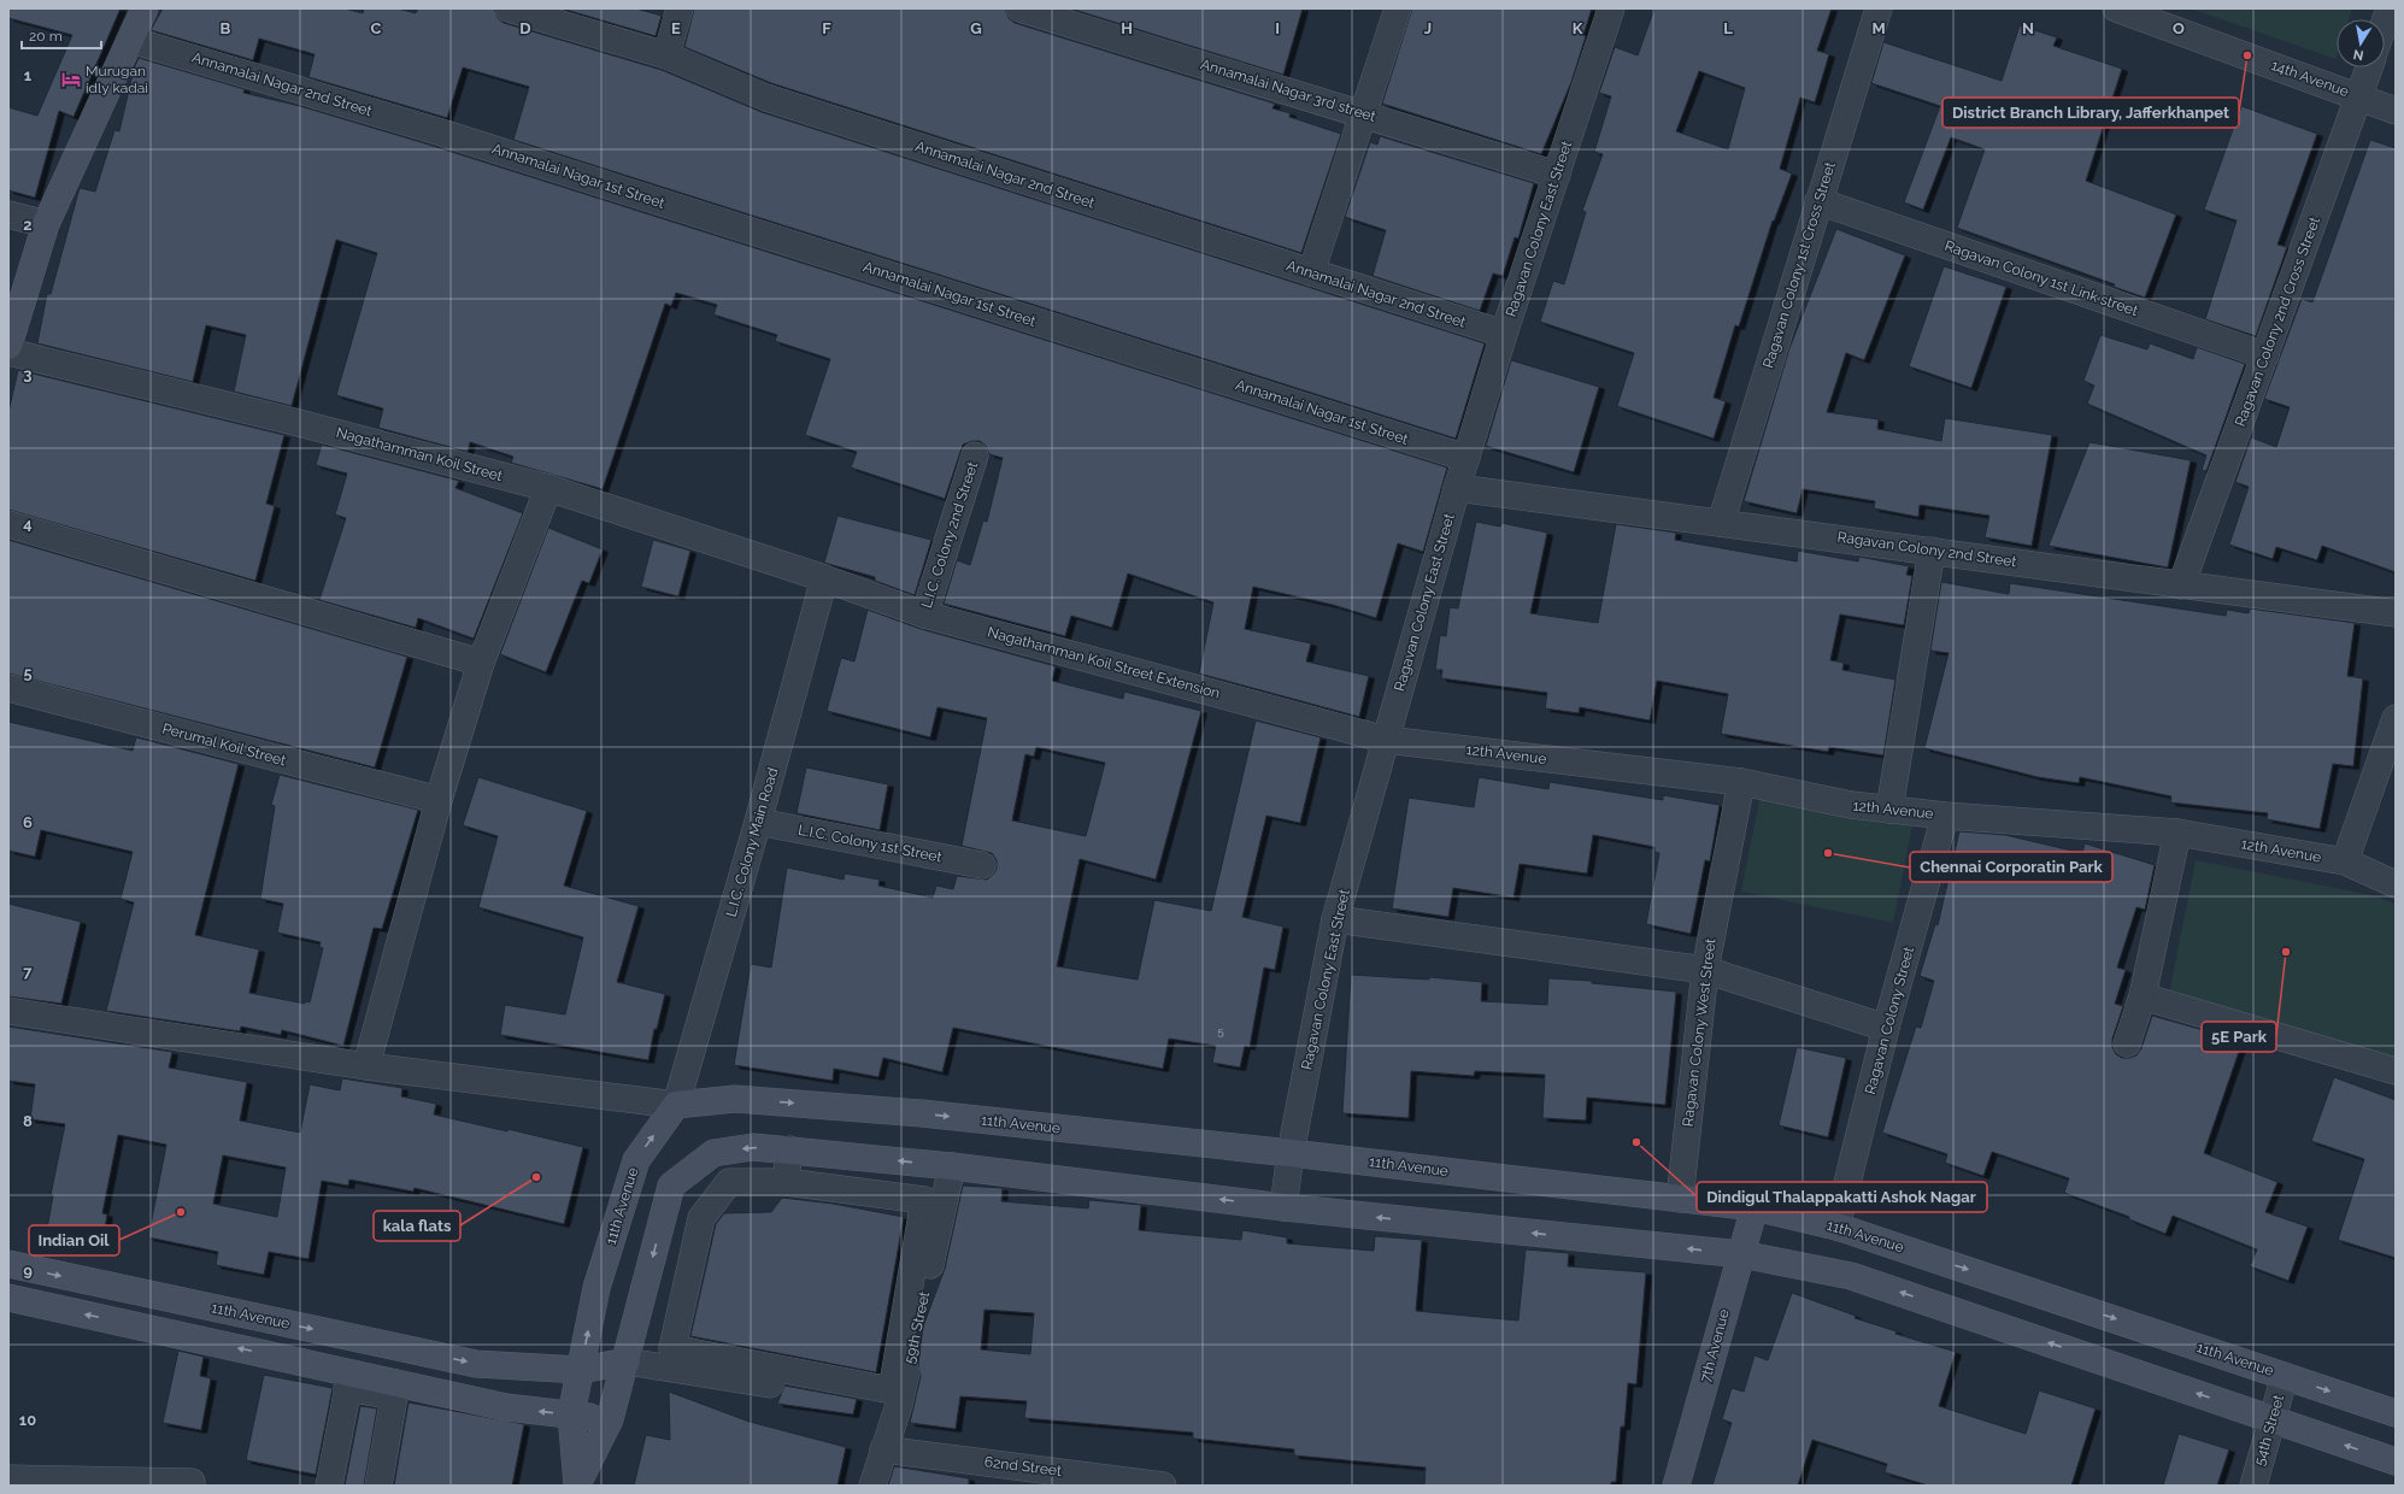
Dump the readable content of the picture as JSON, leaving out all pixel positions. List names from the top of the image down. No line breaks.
{"streets":{"main road":["11th Avenue","7th Avenue"],"street":["14th Avenue","Annamalai Nagar 2nd Street","Annamalai Nagar 3rd street","Annamalai Nagar 1st Street","Ragavan Colony East Street","Ragavan Colony 1st Cross Street","Ragavan Colony 1st Link street","Ragavan Colony 2nd Cross Street","Nagathamman Koil Street","L.I.C. Colony 2nd Street","Ragavan Colony 2nd Street","Nagathamman Koil Street Extension","Perumal Koil Street","12th Avenue","L.I.C. Colony Main Road","L.I.C. Colony 1st Street","Ragavan Colony Street","Ragavan Colony West Street","59th Street","54th Street","62nd Street"]},"crossings":[["14th Avenue","Ragavan Colony 2nd Cross Street"],["Annamalai Nagar 2nd Street","Annamalai Nagar 1st Street"],["Annamalai Nagar 2nd Street","Ragavan Colony East Street"],["Annamalai Nagar 3rd street","Ragavan Colony East Street"],["Annamalai Nagar 1st Street","Ragavan Colony East Street"],["Ragavan Colony East Street","Ragavan Colony 2nd Street"],["Ragavan Colony East Street","Nagathamman Koil Street Extension"],["Ragavan Colony East Street","12th Avenue"],["Ragavan Colony East Street","11th Avenue"],["Ragavan Colony 1st Cross Street","Ragavan Colony 1st Link street"],["Ragavan Colony 1st Cross Street","Ragavan Colony 2nd Street"],["Ragavan Colony 1st Link street","Ragavan Colony 2nd Cross Street"],["Ragavan Colony 2nd Cross Street","Ragavan Colony 2nd Street"],["Nagathamman Koil Street","Nagathamman Koil Street Extension"],["Nagathamman Koil Street","L.I.C. Colony Main Road"],["L.I.C. Colony 2nd Street","Nagathamman Koil Street Extension"],["Nagathamman Koil Street Extension","12th Avenue"],["Nagathamman Koil Street Extension","L.I.C. Colony Main Road"],["12th Avenue","Ragavan Colony Street"],["12th Avenue","Ragavan Colony West Street"],["L.I.C. Colony Main Road","L.I.C. Colony 1st Street"],["L.I.C. Colony Main Road","11th Avenue"],["Ragavan Colony Street","11th Avenue"],["Ragavan Colony West Street","11th Avenue"],["11th Avenue","59th Street"],["11th Avenue","7th Avenue"],["11th Avenue","54th Street"],["59th Street","62nd Street"]],"places":{"other":["District Branch Library, Jafferkhanpet","Chennai Corporatin Park","5E Park","Dindigul Thalappakatti Ashok Nagar","kala flats","Indian Oil"],"hotel":["Murugan idly kadai"]},"house_numbers":["5"],"scale_bar":"20 m","north":"bottom","grid":{"columns":["B","C","D","E","F","G","H","I","J","K","L","M","N","O"],"rows":["1","2","3","4","5","6","7","8","9","10"]}}
